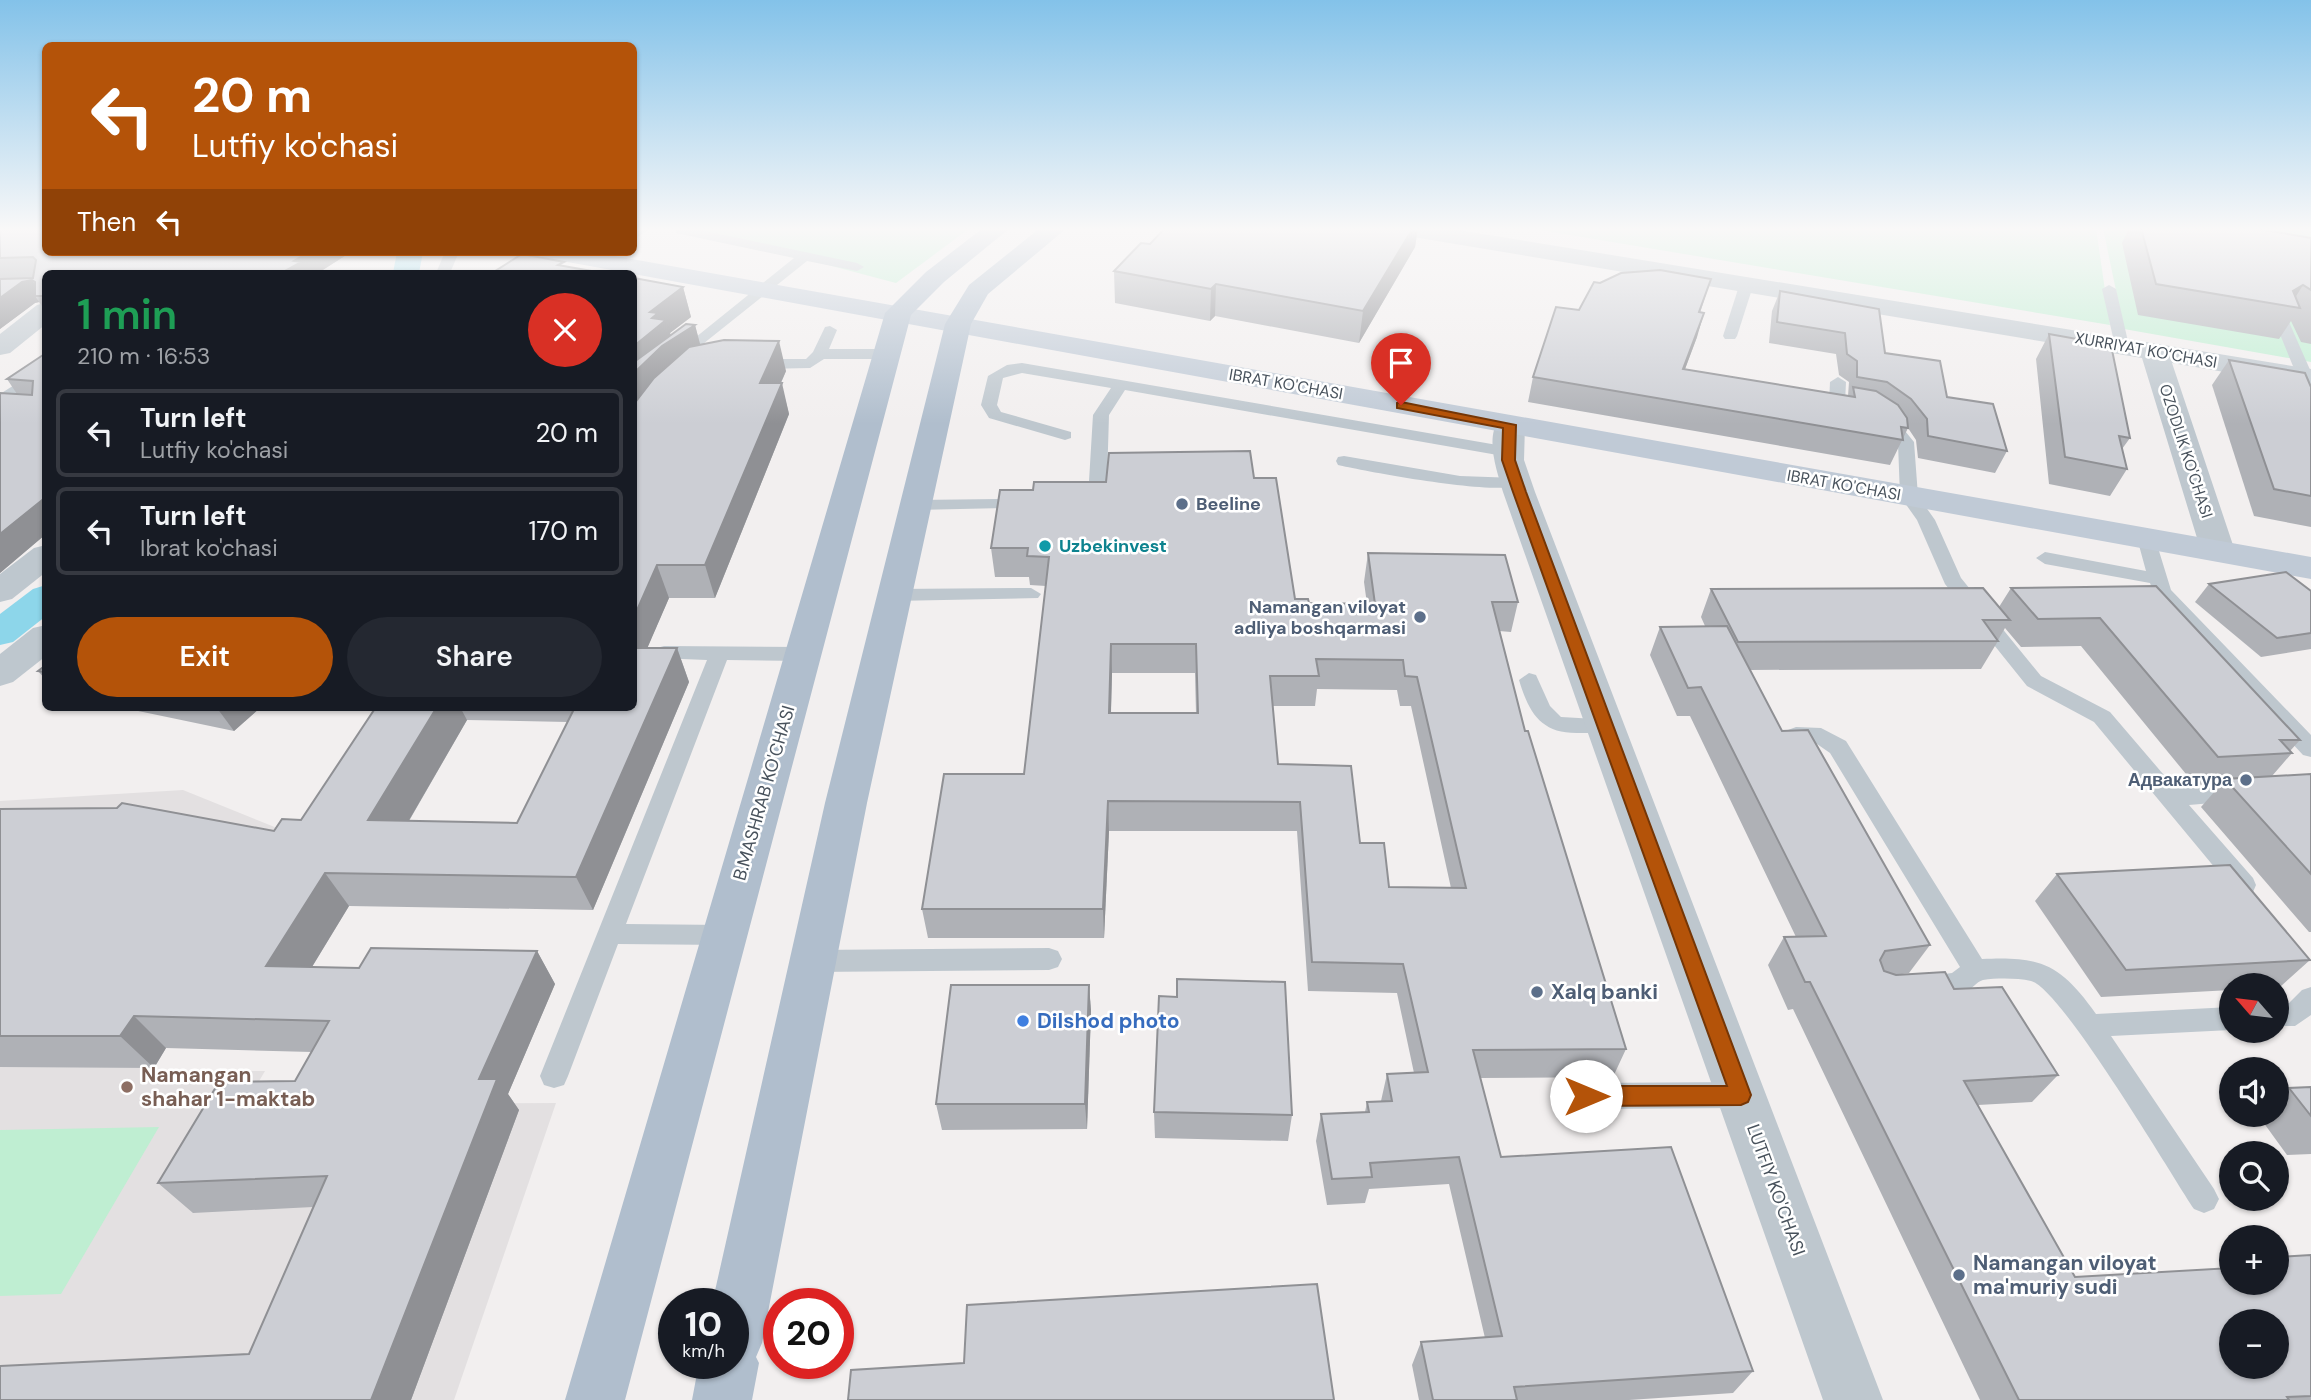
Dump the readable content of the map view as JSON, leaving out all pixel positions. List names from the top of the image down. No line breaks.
{"streets":{"main road":["IBRAT KO'CHASI","B.MASHRAB KO'CHASI"],"street":["XURRIYAT KO‘CHASI","OZODLIK KO'CHASI","LUTFIY KO'CHASI"]},"crossings":[["XURRIYAT KO‘CHASI","OZODLIK KO'CHASI"],["IBRAT KO'CHASI","OZODLIK KO'CHASI"],["IBRAT KO'CHASI","B.MASHRAB KO'CHASI"],["IBRAT KO'CHASI","LUTFIY KO'CHASI"]],"places":["Beeline","Uzbekinvest","Namangan viloyat adliya boshqarmasi","Адвакатура","Xalq banki","Dilshod photo","Namangan shahar 1-maktab","Namangan viloyat ma'muriy sudi"],"north":"top left","page":{"turn":["20 m","Lutfiy ko'chasi"],"then":"Then","heading":["1 min","210 m · 16:53"],"list":[{"name":"Turn left","note":"Lutfiy ko'chasi","value":"20 m"},{"name":"Turn left","note":"Ibrat ko'chasi","value":"170 m"}],"buttons":["Exit","Share"],"map_buttons":["+","−"],"speed":"10 km/h","limit":"20"}}
